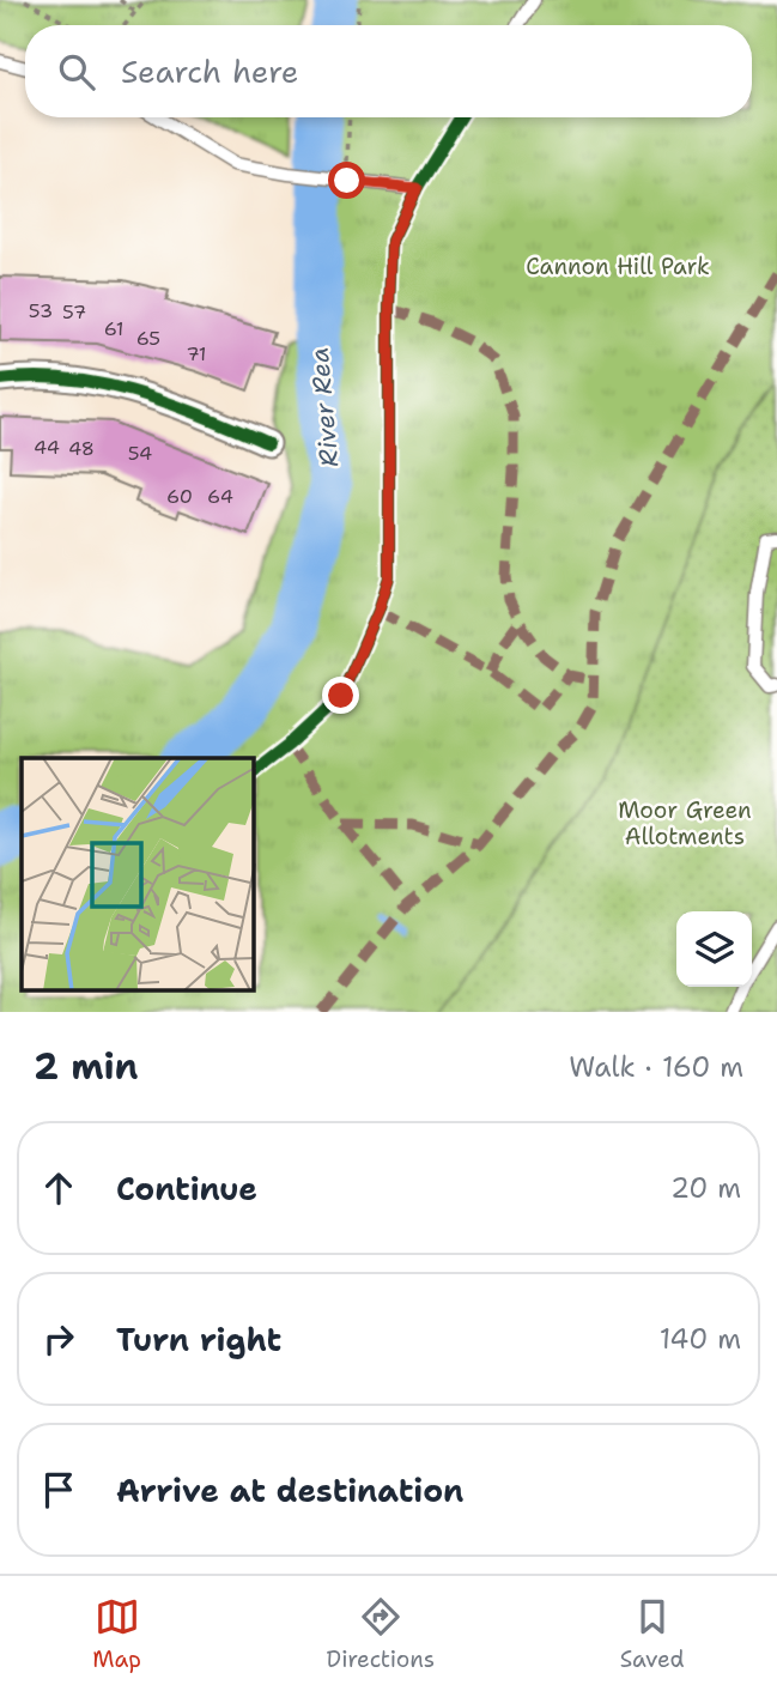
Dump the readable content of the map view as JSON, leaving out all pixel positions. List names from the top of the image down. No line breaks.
{"water":["River Rea"],"parks":["Cannon Hill Park","Moor Green Allotments"],"house_numbers":["53","57","61","65","71","44","48","54","60","64"],"page":{"search":"Search here","heading":["2 min","Walk · 160 m"],"list":[["Continue","20 m"],["Turn right","140 m"],"Arrive at destination"],"nav":["Map","Directions","Saved"]}}
